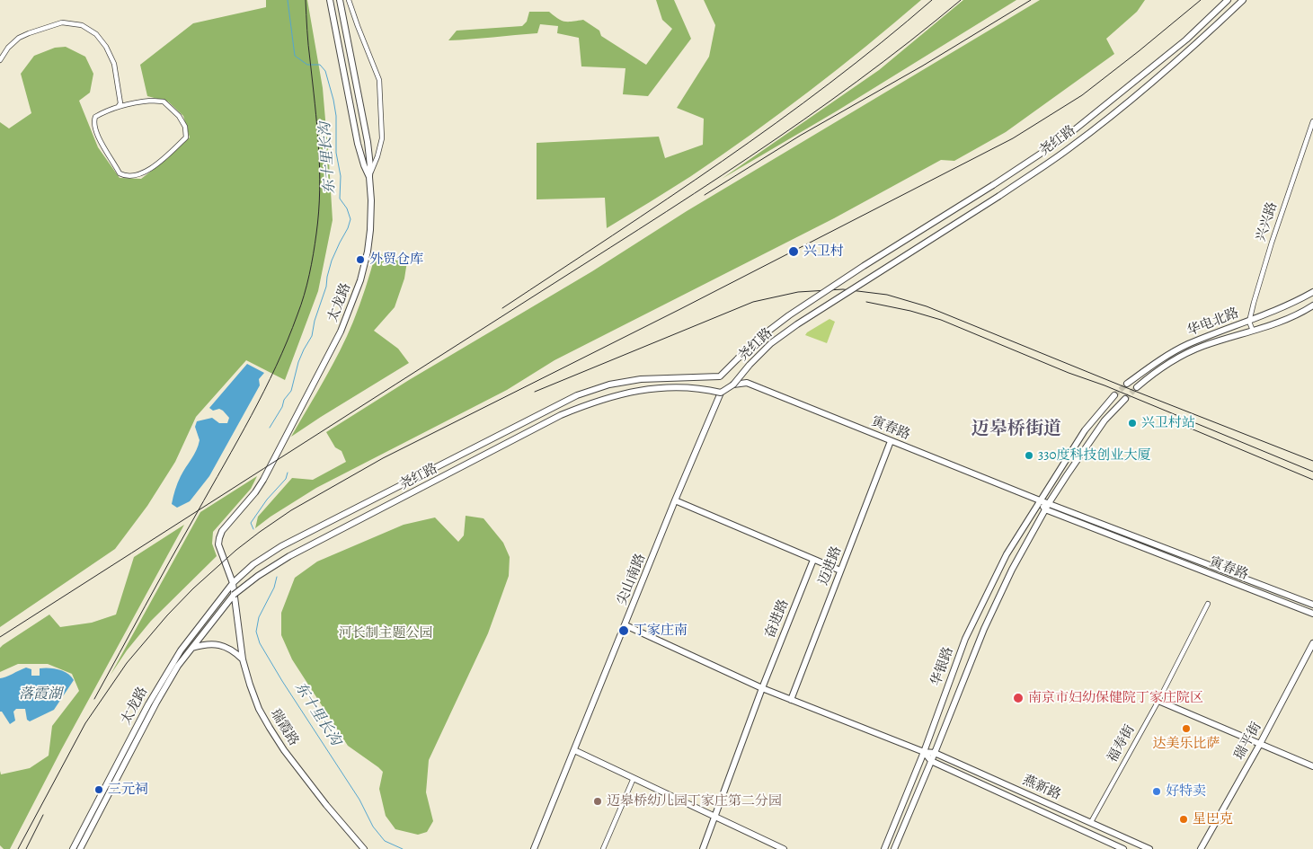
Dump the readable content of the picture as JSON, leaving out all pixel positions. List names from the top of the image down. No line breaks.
{"streets":{"main road":["尧红路","太龙路","华电北路","寅春路","迈进路","尖山南路","奋进路","华银路","瑞霞路","瑞平街","燕新路"],"street":["兴兴路","福寿街"]},"crossings":[["尧红路","太龙路"],["尧红路","寅春路"],["尧红路","尖山南路"],["尧红路","瑞霞路"],["兴兴路","华电北路"],["太龙路","瑞霞路"],["寅春路","迈进路"],["寅春路","华银路"],["迈进路","燕新路"],["尖山南路","燕新路"],["奋进路","燕新路"],["华银路","燕新路"],["福寿街","燕新路"]],"districts":["迈皋桥街道"],"water":["东十里长沟","落霞湖"],"parks":["河长制主题公园"],"places":["兴卫村","外贸仓库","兴卫村站","330度科技创业大厦","丁家庄南","南京市妇幼保健院丁家庄院区","达美乐比萨","三元祠","好特卖","迈皋桥幼儿园丁家庄第二分园","星巴克"]}
